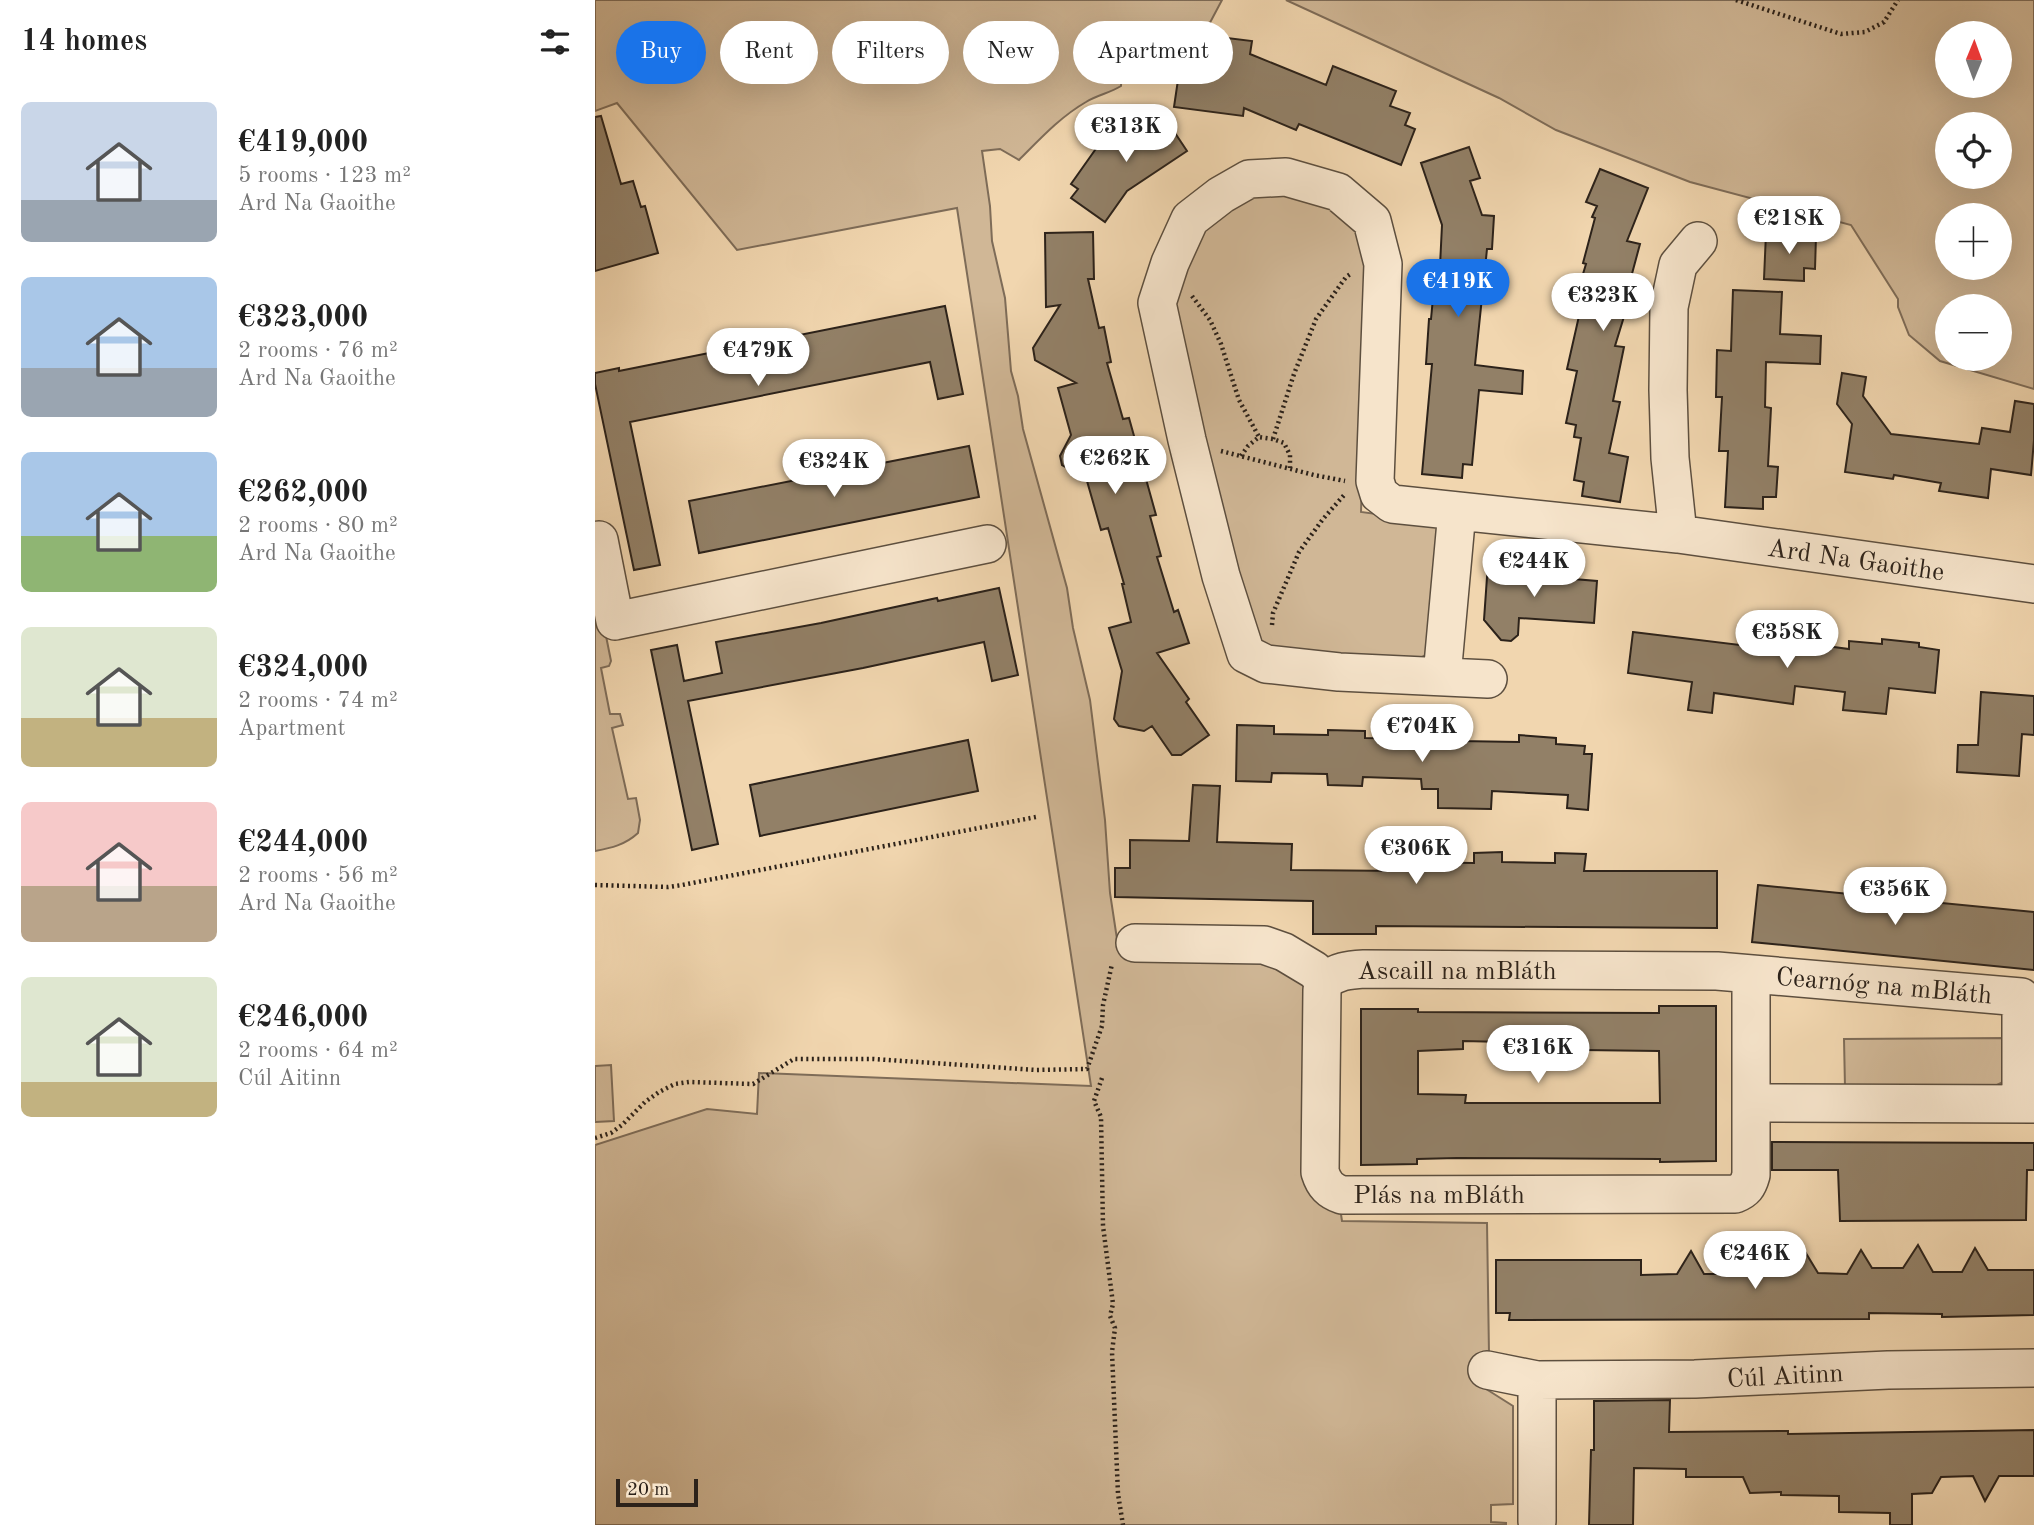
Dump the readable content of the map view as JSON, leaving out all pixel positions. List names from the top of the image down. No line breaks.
{"streets":{"street":["Ard Na Gaoithe","Ascaill na mBláth","Cearnóg na mBláth","Plás na mBláth","Cúl Aitinn"]},"crossings":[["Ascaill na mBláth","Cearnóg na mBláth"],["Ascaill na mBláth","Plás na mBláth"],["Cearnóg na mBláth","Plás na mBláth"]],"scale_bar":"20 m","north":"top","page":{"heading":"14 homes","map_buttons":["+","−"],"chip":["Buy","Rent","Filters","New","Apartment"],"list":[{"name":"€419,000","note":"5 rooms · 123 m² · Ard Na Gaoithe"},{"name":"€323,000","note":"2 rooms · 76 m² · Ard Na Gaoithe"},{"name":"€262,000","note":"2 rooms · 80 m² · Ard Na Gaoithe"},{"name":"€324,000","note":"2 rooms · 74 m² · Apartment"},{"name":"€244,000","note":"2 rooms · 56 m² · Ard Na Gaoithe"},{"name":"€246,000","note":"2 rooms · 64 m² · Cúl Aitinn"}],"price":["€313K","€218K","€419K","€323K","€479K","€262K","€324K","€244K","€358K","€704K","€306K","€356K","€316K","€246K"],"scale":"20 m"}}
